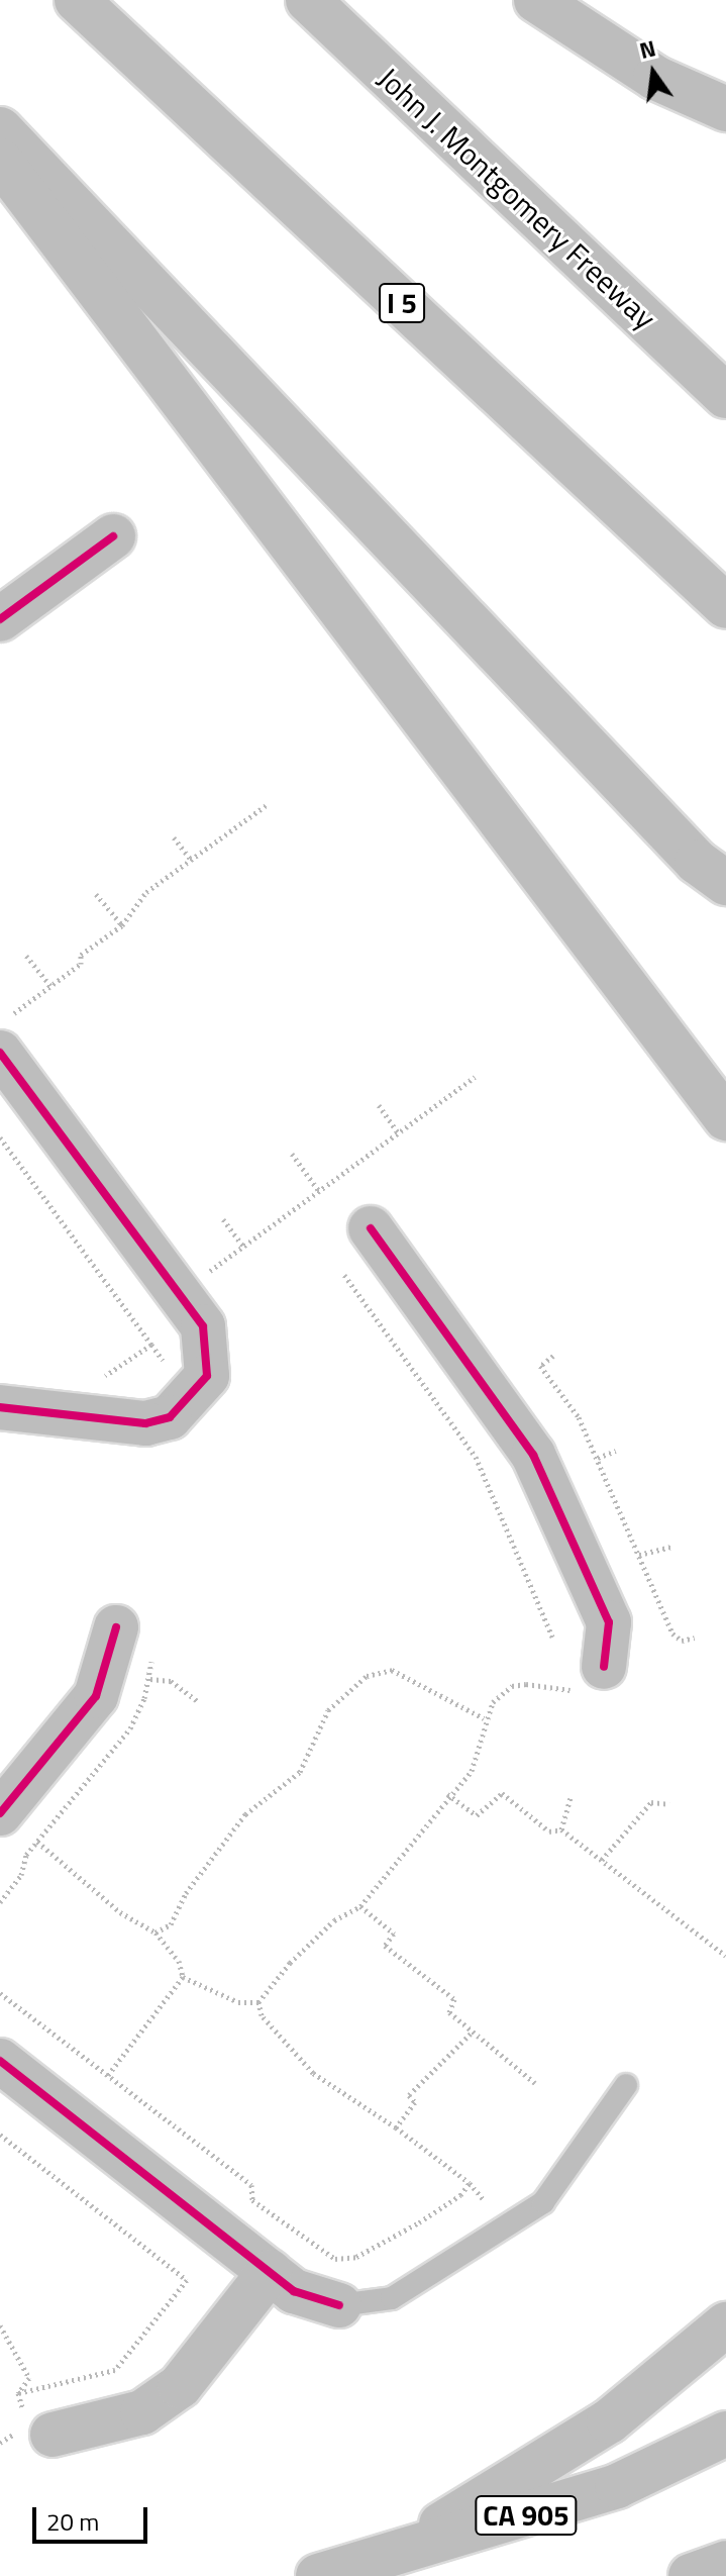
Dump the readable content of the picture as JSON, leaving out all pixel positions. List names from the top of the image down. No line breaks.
{"streets":{"main road":["John J. Montgomery Freeway","I 5","CA 905"]},"scale_bar":"20 m","north":"top"}
